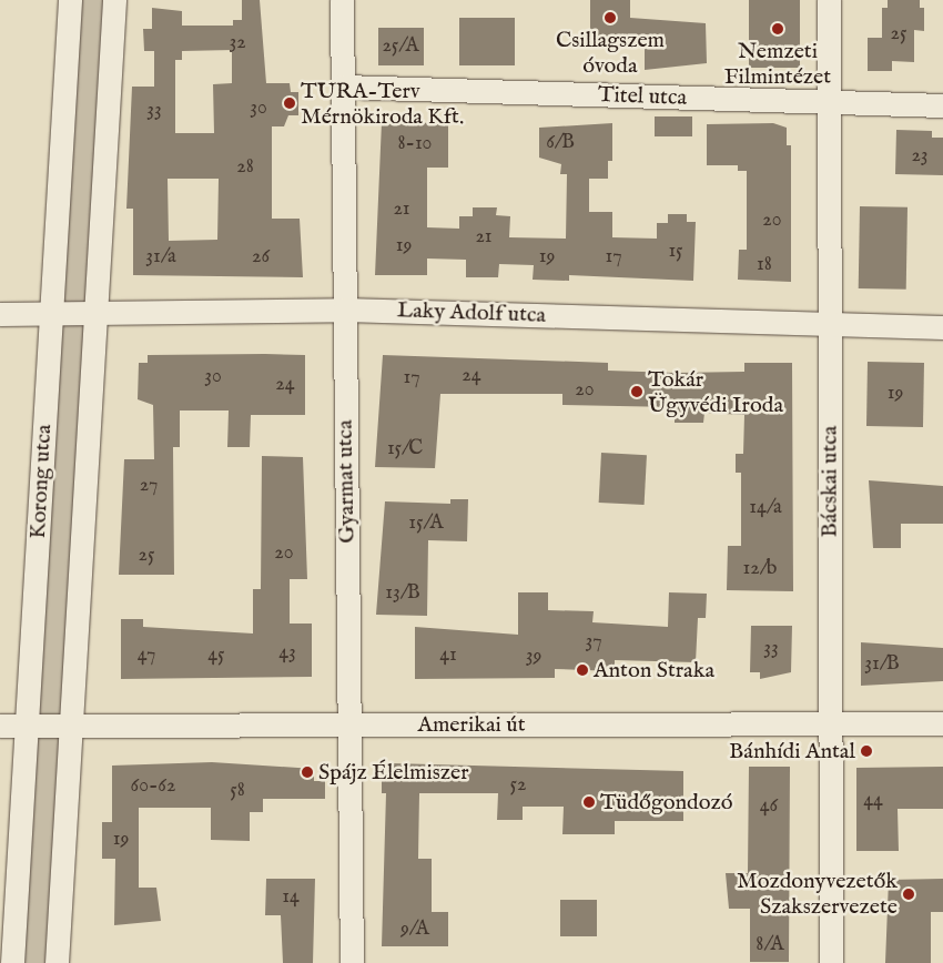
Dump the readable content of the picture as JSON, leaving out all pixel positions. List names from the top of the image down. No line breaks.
{"streets":{"street":["Titel utca","Laky Adolf utca","Korong utca","Gyarmat utca","Bácskai utca","Amerikai út"]},"crossings":[["Titel utca","Gyarmat utca"],["Titel utca","Bácskai utca"],["Laky Adolf utca","Korong utca"],["Laky Adolf utca","Gyarmat utca"],["Laky Adolf utca","Bácskai utca"],["Korong utca","Amerikai út"],["Gyarmat utca","Amerikai út"],["Bácskai utca","Amerikai út"]],"places":["Csillagszem óvoda","Nemzeti Filmintézet","TURA-Terv Mérnökiroda Kft.","Tokár Ügyvédi Iroda","Anton Straka","Bánhídi Antal","Spájz Élelmiszer","Tüdőgondozó","Mozdonyvezetők Szakszervezete"],"house_numbers":["25","32","25/A","30","33","6/B","8-10","23","28","21","20","21","19","15","31/a","26","19","17","18","24","30","17","24","20","19","15/C","27","14/a","15/A","20","25","12/b","13/B","37","33","43","47","45","41","39","31/B","52","60-62","58","44","46","19","14","9/A","8/A"]}
